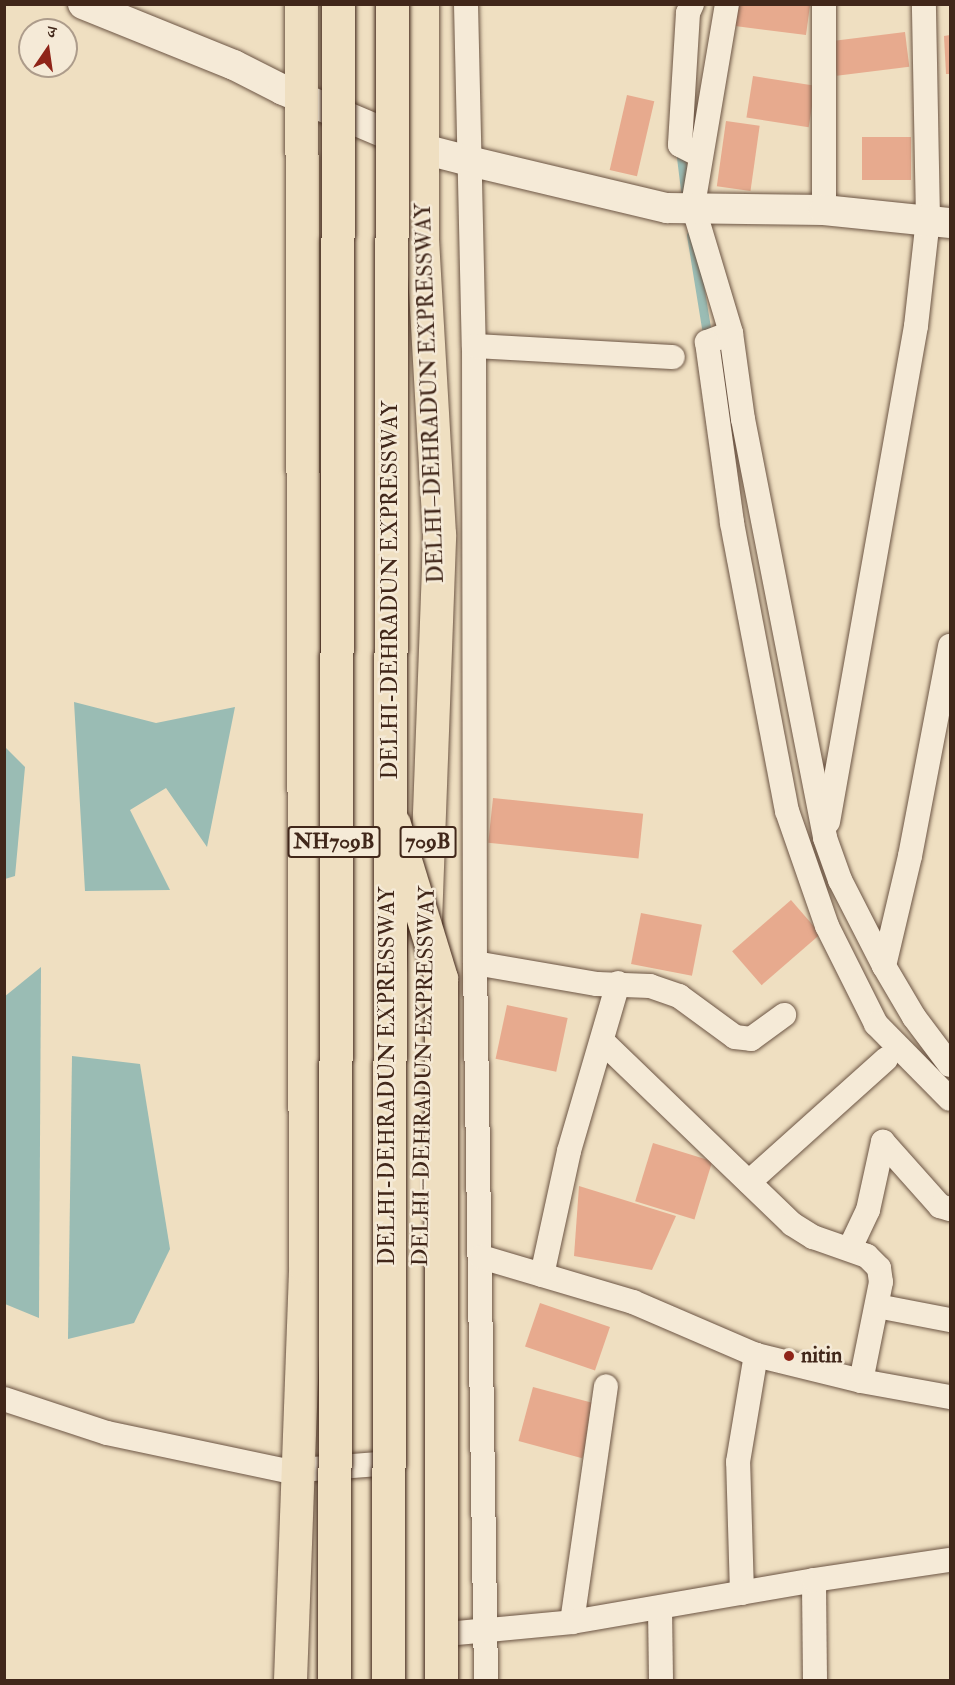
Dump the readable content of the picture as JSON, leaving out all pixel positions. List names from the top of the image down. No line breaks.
{"streets":{"main road":["DELHI–DEHRADUN EXPRESSWAY","DELHI-DEHRADUN EXPRESSWAY","NH709B","709B"]},"places":["nitin"],"north":"top"}
